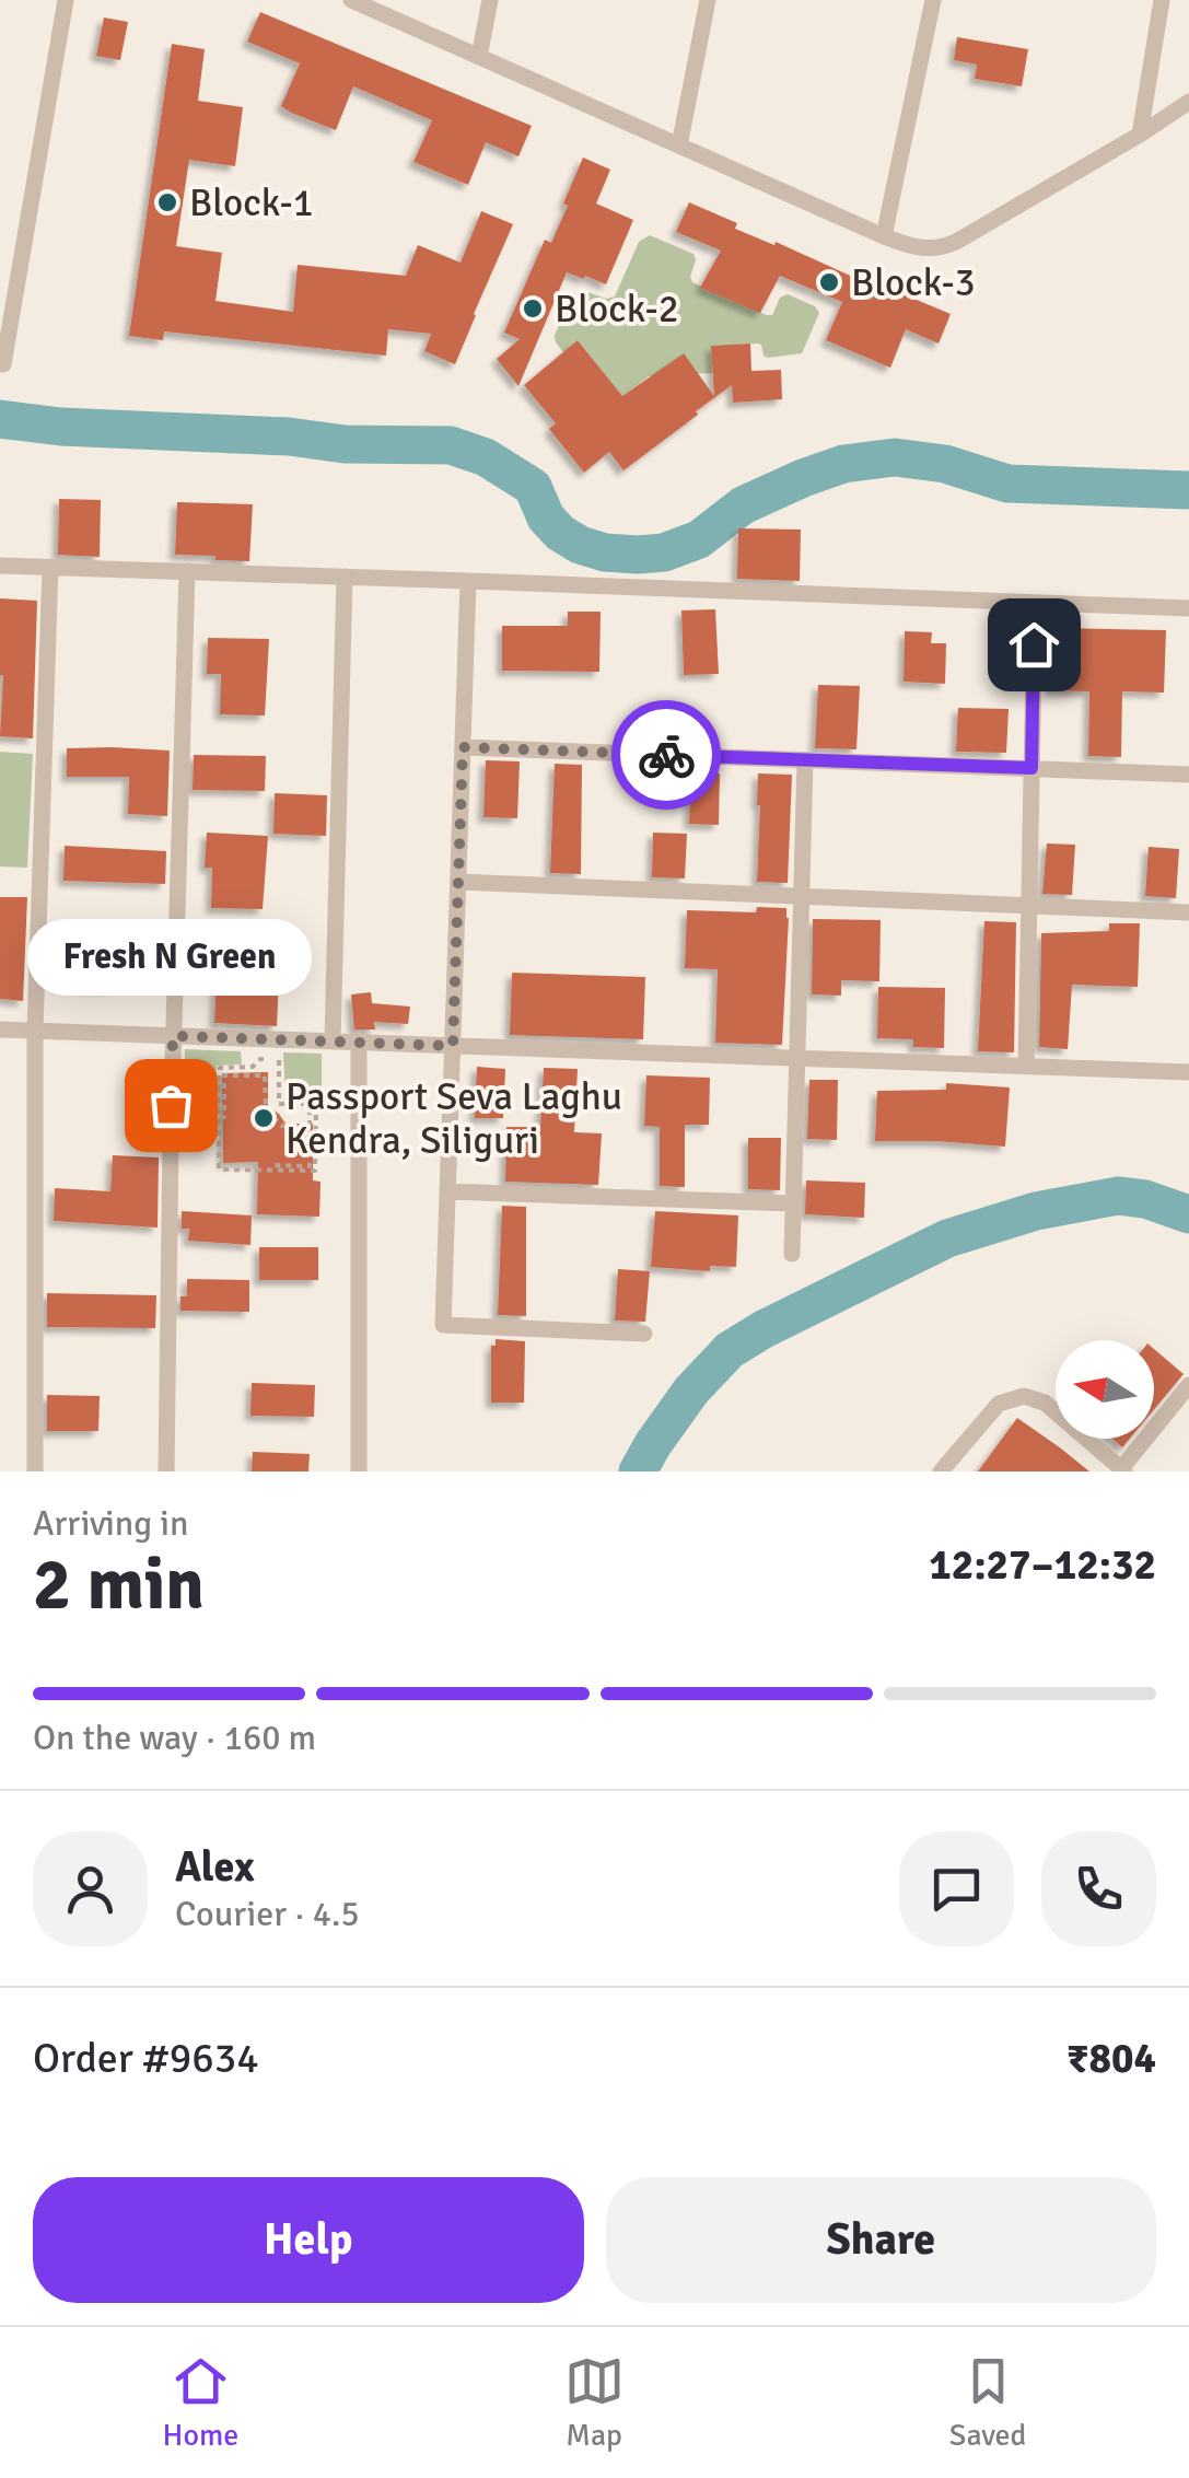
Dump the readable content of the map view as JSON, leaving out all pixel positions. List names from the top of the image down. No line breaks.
{"places":["Block-1","Block-3","Block-2","Fresh N Green","Passport Seva Laghu Kendra, Siliguri"],"north":"left","page":{"bubble":"Fresh N Green","heading":["2 min","Arriving in","12:27–12:32"],"panel":["Alex","Courier · 4.5","Order #9634","₹804"],"bar":"On the way · 160 m","buttons":["Help","Share"],"tabs":["Home","Map","Saved"]}}
